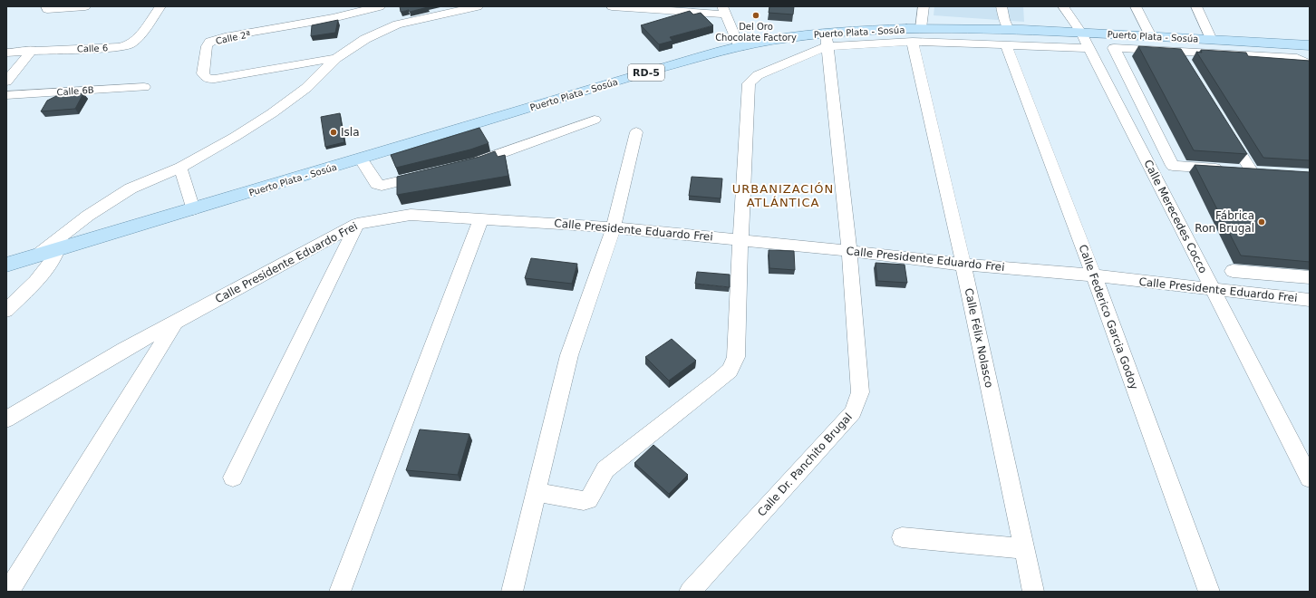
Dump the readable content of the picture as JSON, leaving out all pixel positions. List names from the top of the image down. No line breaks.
{"streets":{"main road":["Puerto Plata - Sosúa","RD-5"],"street":["Calle 2ª","Calle 6","Calle 6B","Calle Merecedes Cocco","Calle Presidente Eduardo Frei","Calle Federico Garcia Godoy","Calle Félix Nolasco","Calle Dr. Panchito Brugal"]},"crossings":[["Puerto Plata - Sosúa","Calle Merecedes Cocco"],["Puerto Plata - Sosúa","Calle Federico Garcia Godoy"],["Puerto Plata - Sosúa","Calle Félix Nolasco"],["Puerto Plata - Sosúa","Calle Dr. Panchito Brugal"],["Calle Merecedes Cocco","Calle Presidente Eduardo Frei"],["Calle Presidente Eduardo Frei","Calle Federico Garcia Godoy"],["Calle Presidente Eduardo Frei","Calle Félix Nolasco"],["Calle Presidente Eduardo Frei","Calle Dr. Panchito Brugal"]],"districts":["URBANIZACIÓN ATLÁNTICA"],"places":["Del Oro Chocolate Factory","Isla","Fábrica Ron Brugal"]}
